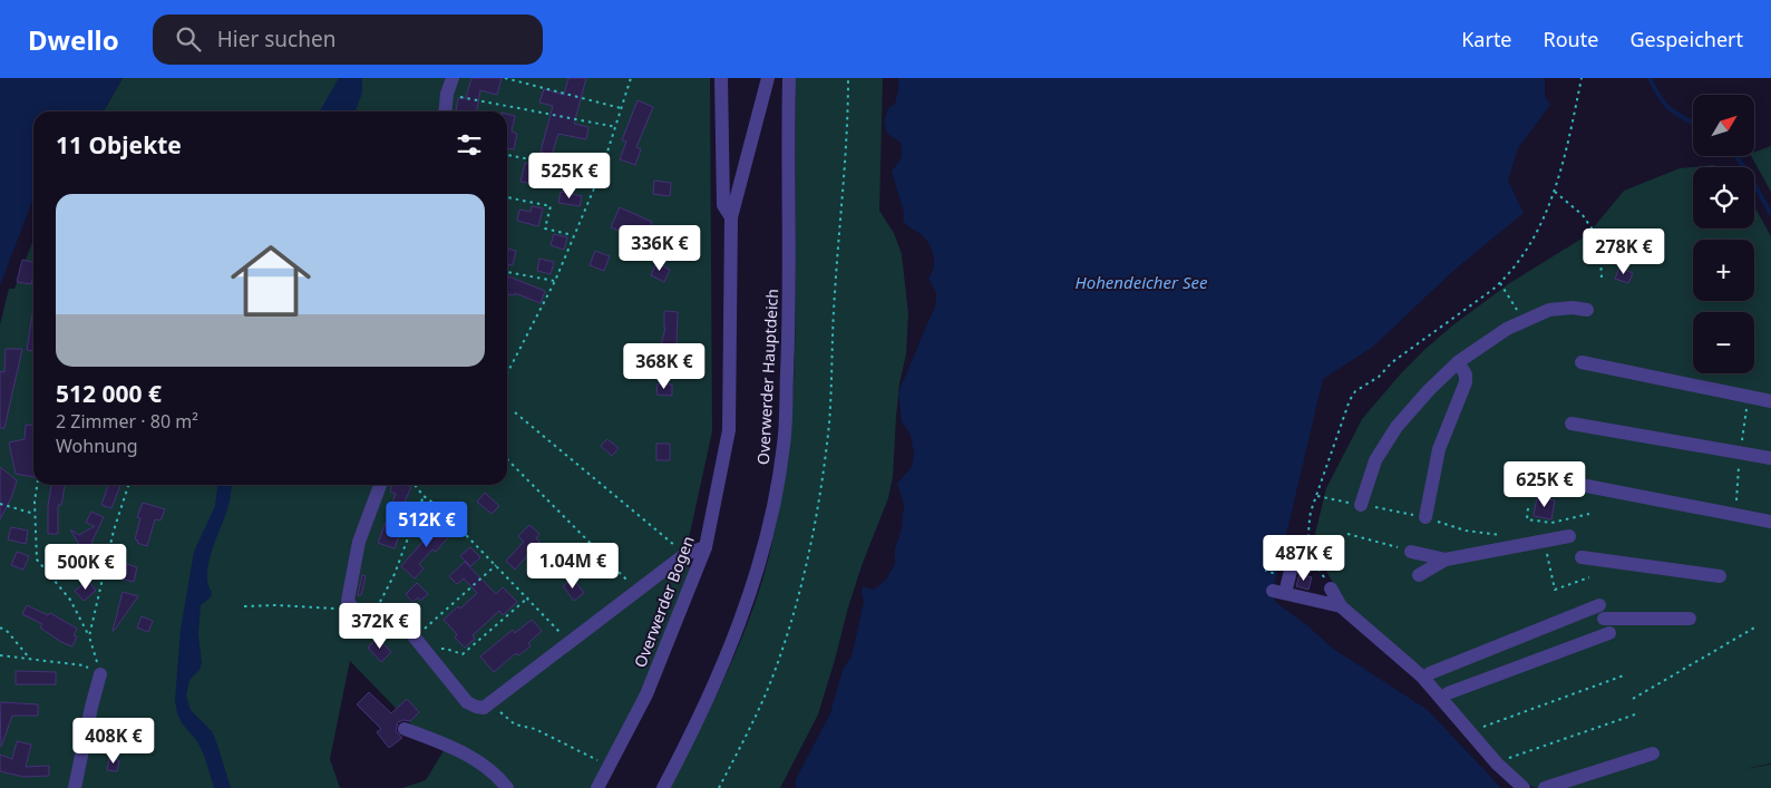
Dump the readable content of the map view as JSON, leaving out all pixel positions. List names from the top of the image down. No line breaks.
{"streets":{"street":["Overwerder Hauptdeich","Overwerder Bogen"]},"water":["Hohendeicher See"],"north":"top right","page":{"header":"Dwello","search":"Hier suchen","nav":["Karte","Route","Gespeichert"],"map_buttons":["+","−"],"heading":"11 Objekte","price":["525K €","336K €","278K €","368K €","625K €","512K €","487K €","1.04M €","500K €","372K €","408K €"],"list":[{"name":"512 000 €","note":"2 Zimmer · 80 m² · Wohnung"}]}}
